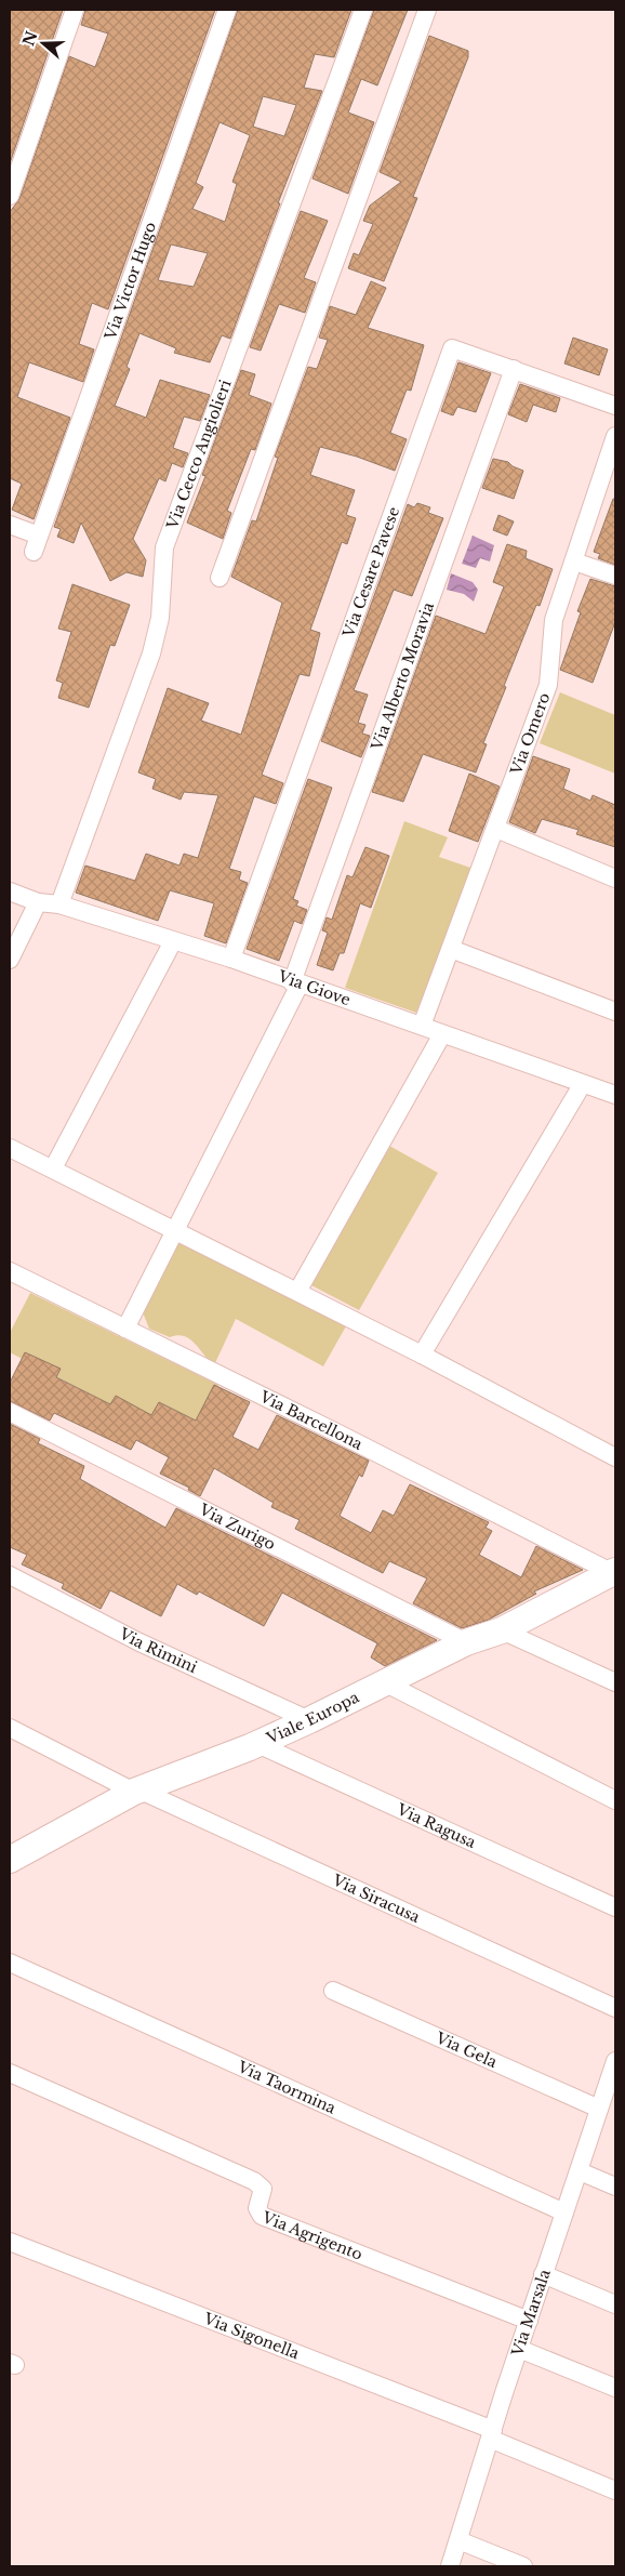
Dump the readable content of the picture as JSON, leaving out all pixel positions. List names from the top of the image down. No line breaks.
{"streets":{"street":["Via Victor Hugo","Via Cecco Angiolieri","Via Cesare Pavese","Via Alberto Moravia","Via Omero","Via Giove","Via Barcellona","Via Zurigo","Via Rimini","Viale Europa","Via Ragusa","Via Siracusa","Via Gela","Via Taormina","Via Agrigento","Via Marsala","Via Sigonella"]},"crossings":[["Via Cecco Angiolieri","Via Giove"],["Via Cesare Pavese","Via Alberto Moravia"],["Via Cesare Pavese","Via Giove"],["Via Alberto Moravia","Via Giove"],["Via Alberto Moravia","Via Barcellona"],["Via Omero","Via Giove"],["Via Barcellona","Viale Europa"],["Via Zurigo","Viale Europa"],["Via Rimini","Viale Europa"],["Viale Europa","Via Ragusa"],["Viale Europa","Via Siracusa"],["Via Gela","Via Marsala"],["Via Taormina","Via Marsala"],["Via Agrigento","Via Marsala"],["Via Marsala","Via Sigonella"]],"north":"left"}
